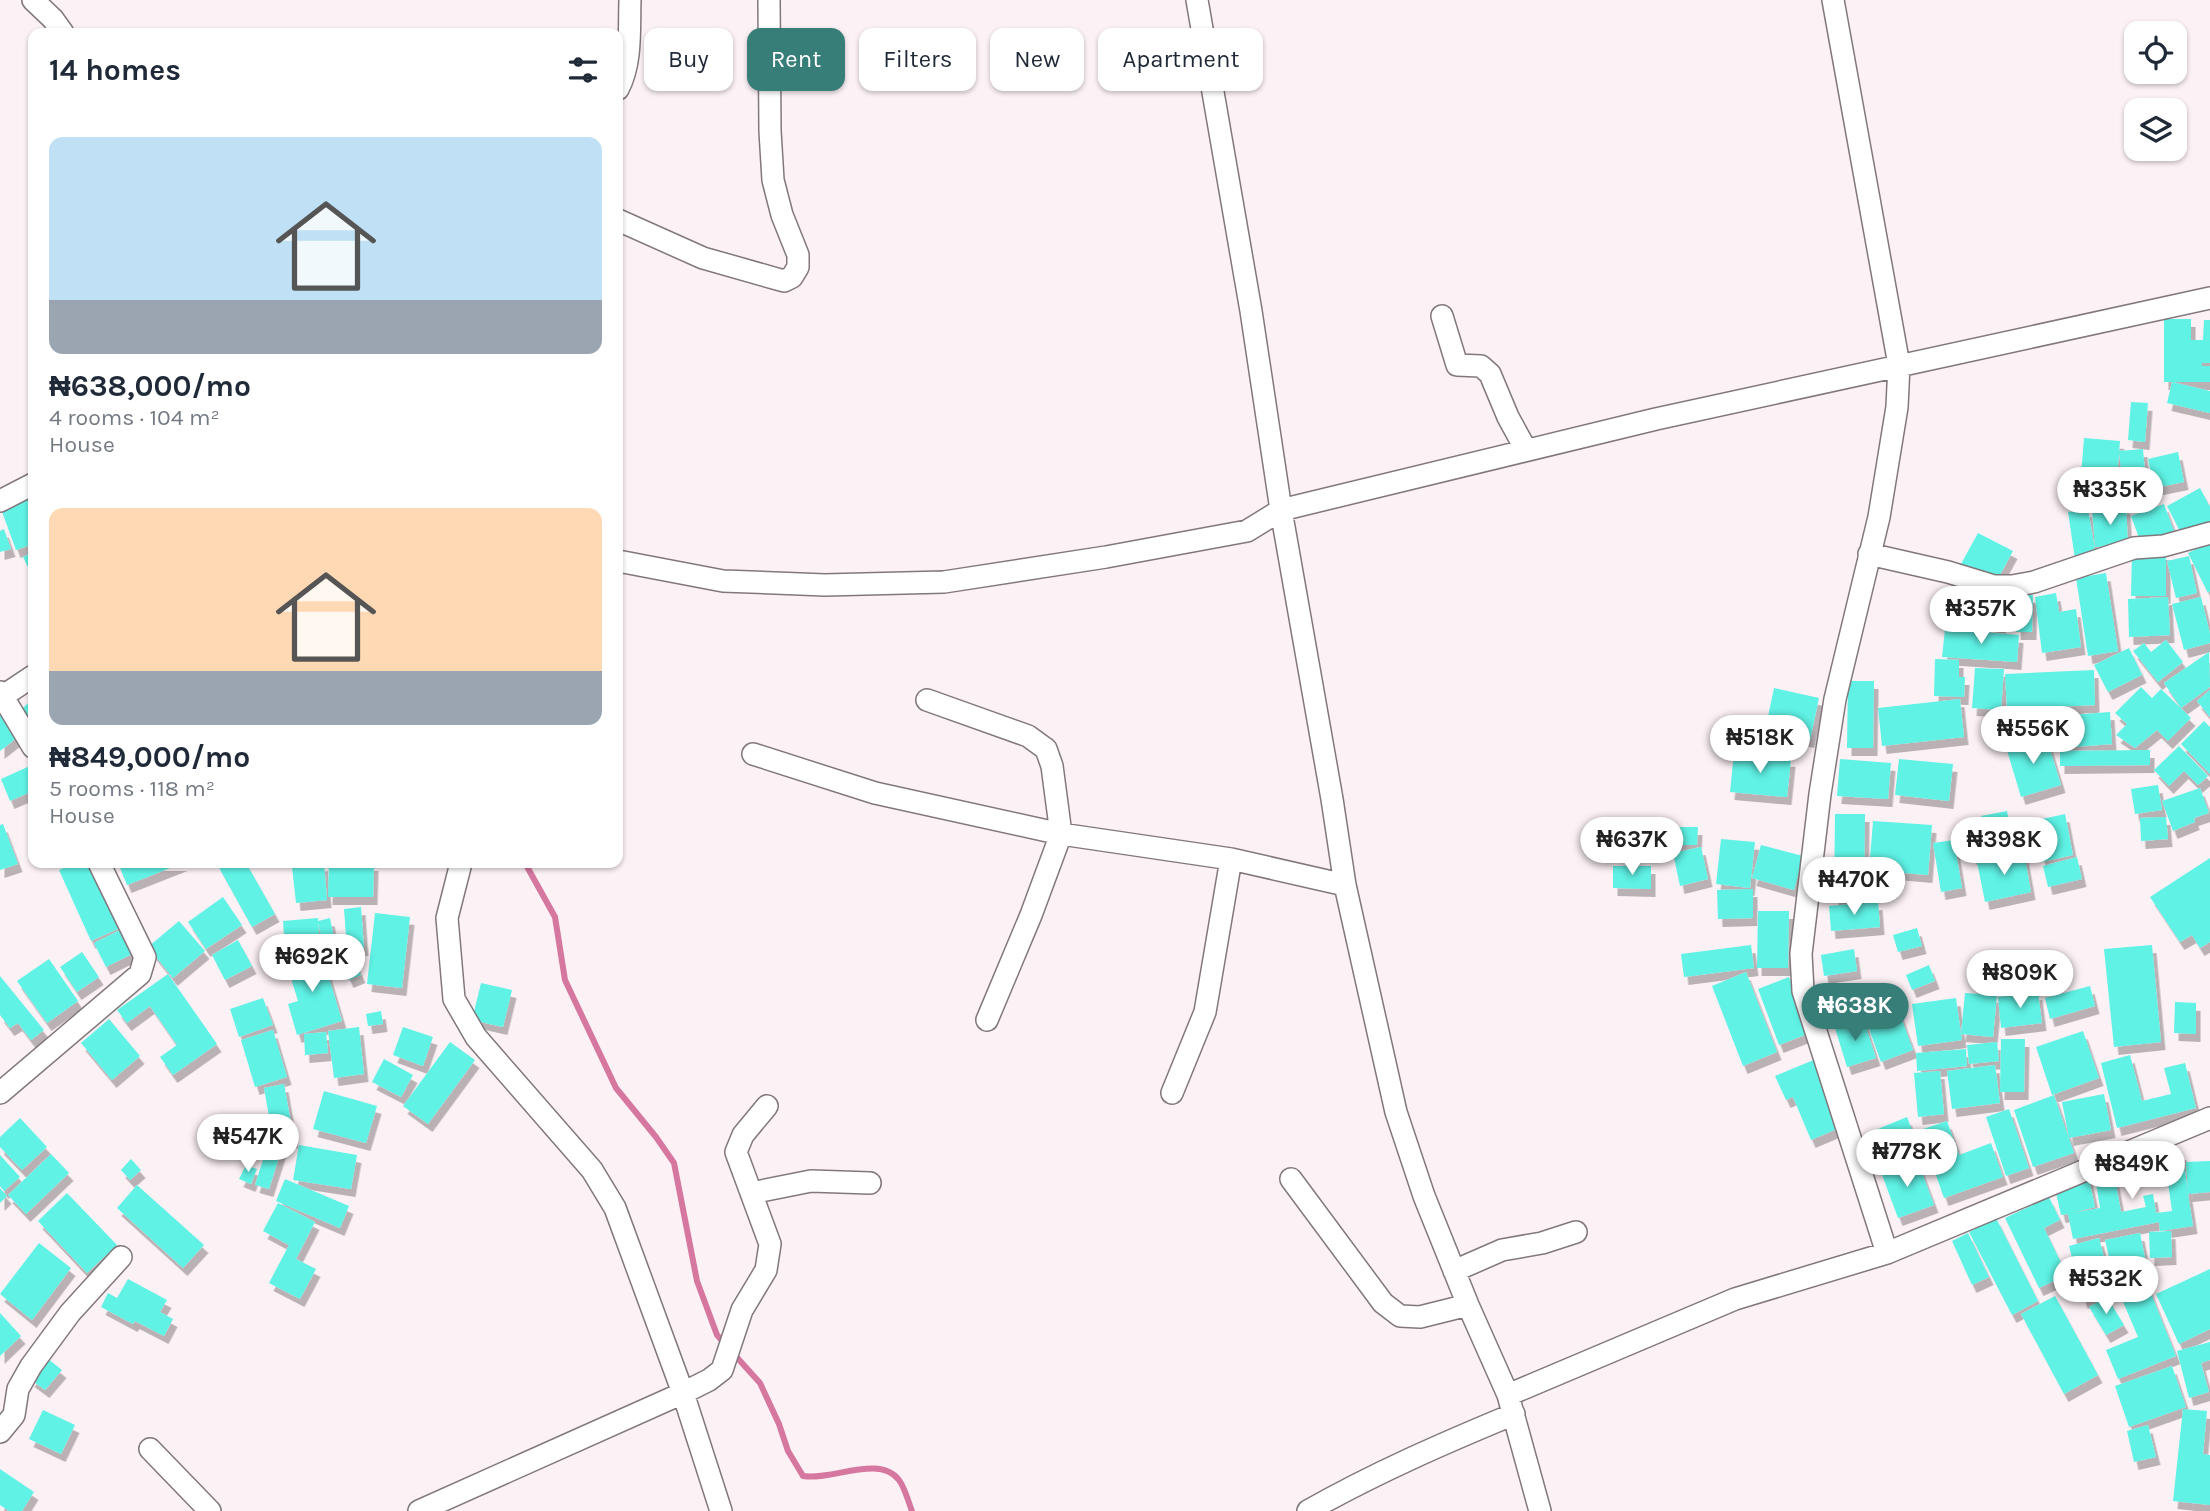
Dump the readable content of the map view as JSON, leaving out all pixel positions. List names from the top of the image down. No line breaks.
{"page":{"chip":["Buy","Rent","Filters","New","Apartment"],"heading":"14 homes","list":[{"name":"₦638,000/mo","note":"4 rooms · 104 m² · House"},{"name":"₦849,000/mo","note":"5 rooms · 118 m² · House"}],"price":["₦335K","₦357K","₦556K","₦518K","₦637K","₦398K","₦470K","₦692K","₦809K","₦638K","₦547K","₦778K","₦849K","₦532K"]}}
